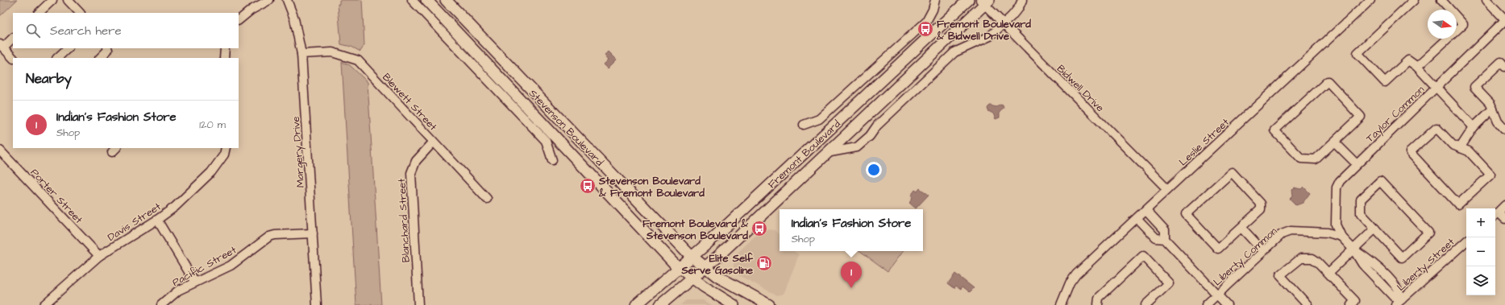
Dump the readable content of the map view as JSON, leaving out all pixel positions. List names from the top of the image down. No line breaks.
{"streets":{"main road":["Stevenson Boulevard","Fremont Boulevard"],"street":["Bidwell Drive","Blewett Street","Taylor Common","Leslie Street","Margery Drive","Porter Street","Blanchard Street","Davis Street","Liberty Common","Liberty Street","Pacific Street"]},"crossings":[["Bidwell Drive","Leslie Street"],["Bidwell Drive","Fremont Boulevard"],["Blewett Street","Margery Drive"],["Blewett Street","Blanchard Street"],["Taylor Common","Liberty Common"],["Stevenson Boulevard","Fremont Boulevard"],["Margery Drive","Pacific Street"],["Porter Street","Davis Street"]],"places":{"bus stop":["Fremont Boulevard & Bidwell Drive","Stevenson Boulevard & Fremont Boulevard","Fremont Boulevard & Stevenson Boulevard"],"fuel station":["Elite Self Serve Gasoline"]},"north":"right","page":{"search":"Search here","heading":"Nearby","list":[{"mark":"1","name":"Indian's Fashion Store","note":"Shop","value":"120 m"}],"map_buttons":["+","−"],"popup":["Indian's Fashion Store","Shop"],"pins":"1"}}
